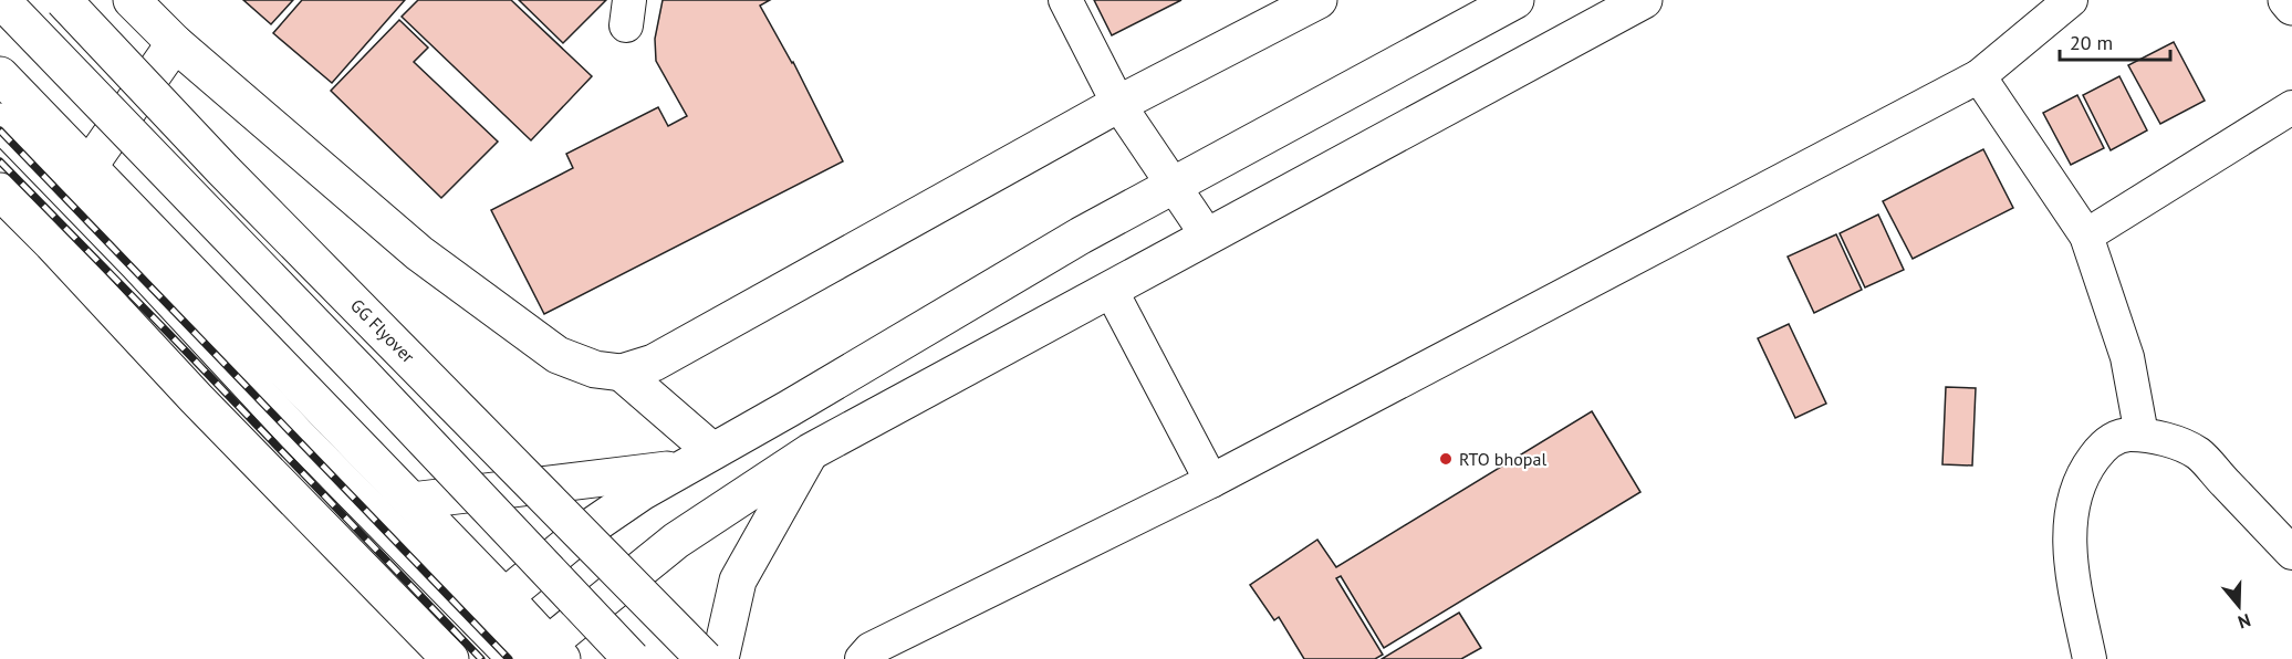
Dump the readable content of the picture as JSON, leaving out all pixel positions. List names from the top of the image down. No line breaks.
{"streets":{"main road":["GG Flyover"]},"places":["RTO bhopal"],"scale_bar":"20 m","north":"bottom"}
